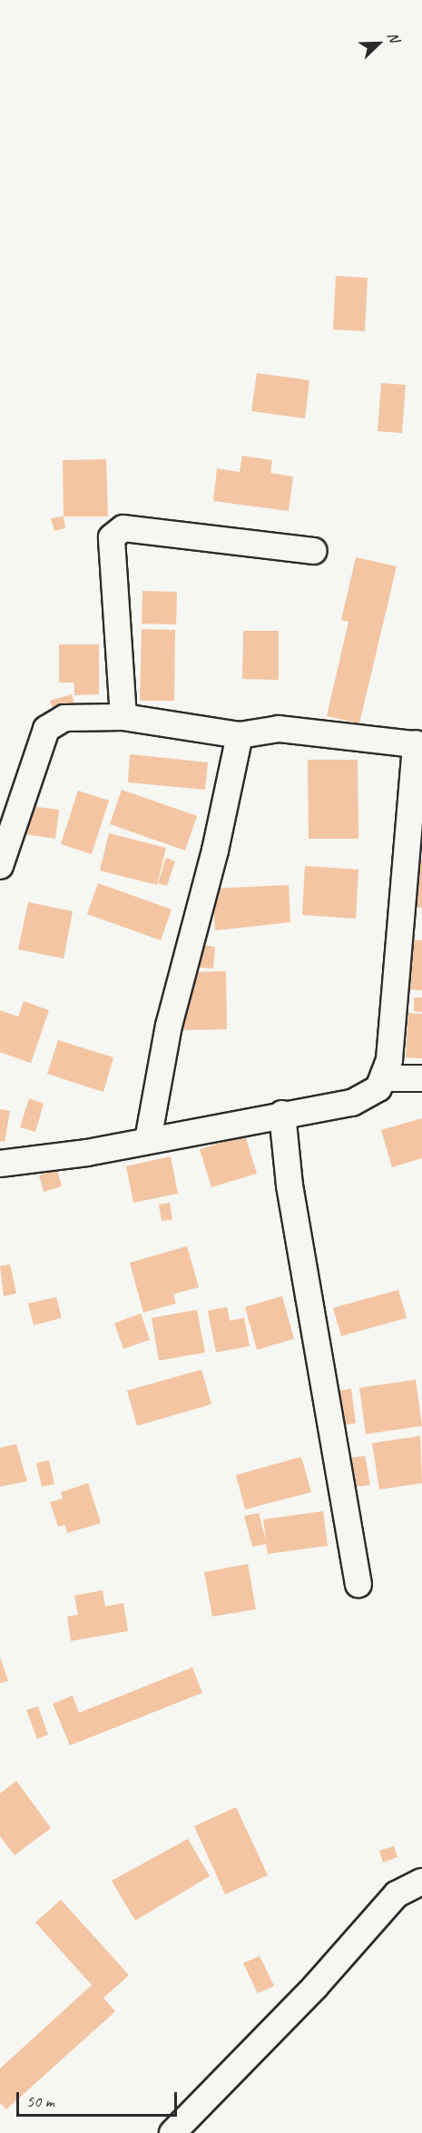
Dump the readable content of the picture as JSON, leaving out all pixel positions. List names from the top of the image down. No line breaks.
{"scale_bar":"50 m","north":"top right"}
